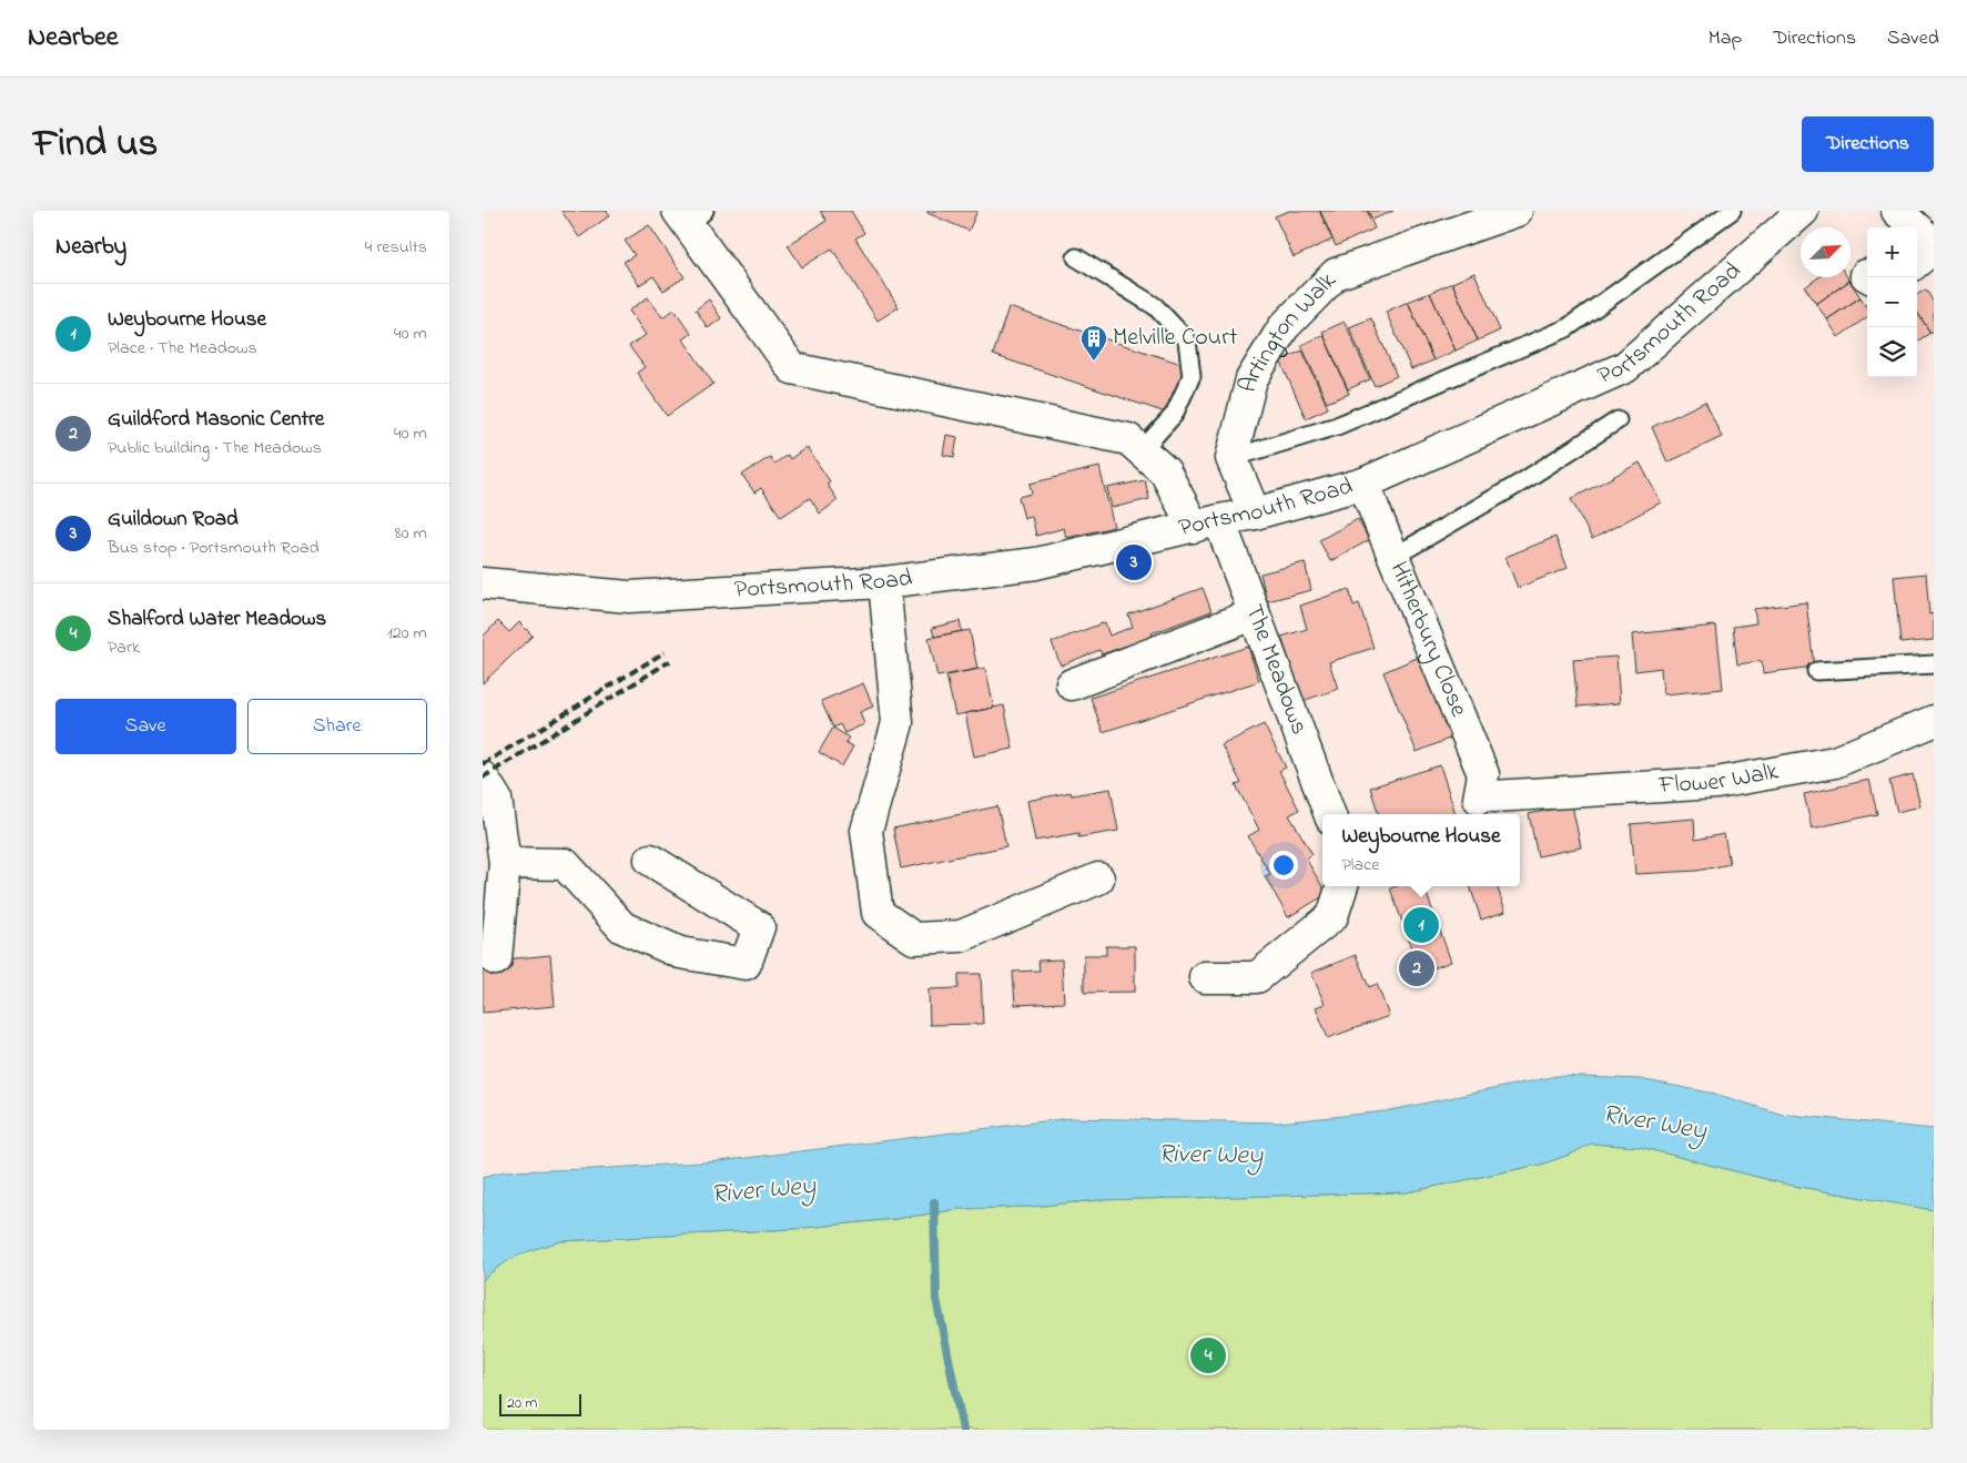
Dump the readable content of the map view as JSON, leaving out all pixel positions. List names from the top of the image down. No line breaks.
{"streets":{"street":["Portsmouth Road","Artington Walk","Hitherbury Close","The Meadows","Flower Walk"]},"crossings":[["Portsmouth Road","Hitherbury Close"],["Portsmouth Road","The Meadows"],["Hitherbury Close","Flower Walk"]],"water":["River Wey"],"places":{"building":["Melville Court"]},"scale_bar":"20 m","north":"top right","page":{"header":"Nearbee","nav":["Map","Directions","Saved"],"title":"Find us","buttons":["Directions",["Save","Share"]],"heading":["Nearby","4 results"],"map_buttons":["+","−"],"list":[{"mark":"1","name":"Weybourne House","note":"Place · The Meadows","value":"40 m"},{"mark":"2","name":"Guildford Masonic Centre","note":"Public building · The Meadows","value":"40 m"},{"mark":"3","name":"Guildown Road","note":"Bus stop · Portsmouth Road","value":"80 m"},{"mark":"4","name":"Shalford Water Meadows","note":"Park","value":"120 m"}],"pins":["3","1","2","4"],"popup":["Weybourne House","Place"],"scale":"20 m"}}
